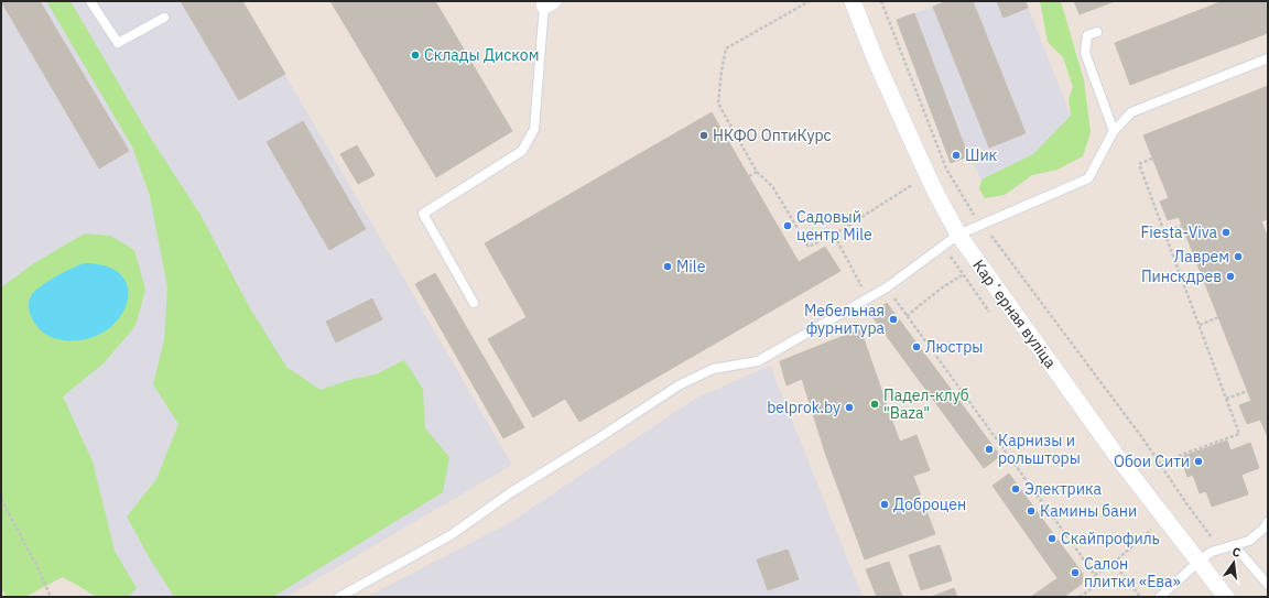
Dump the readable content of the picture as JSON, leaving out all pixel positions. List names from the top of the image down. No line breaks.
{"streets":{"street":["Карʼерная вуліца"]},"places":["Склады Диском","НКФО ОптиКурс","Шик","Садовый центр Mile","Fiesta-Viva","Лаврем","Mile","Пинскдрев","Мебельная фурнитура","Люстры","Падел-клуб \"Baza\"","belprok.by","Карнизы и рольшторы","Обои Сити","Электрика","Доброцен","Камины бани","Скайпрофиль","Салон плитки «Ева»"],"north":"top"}
